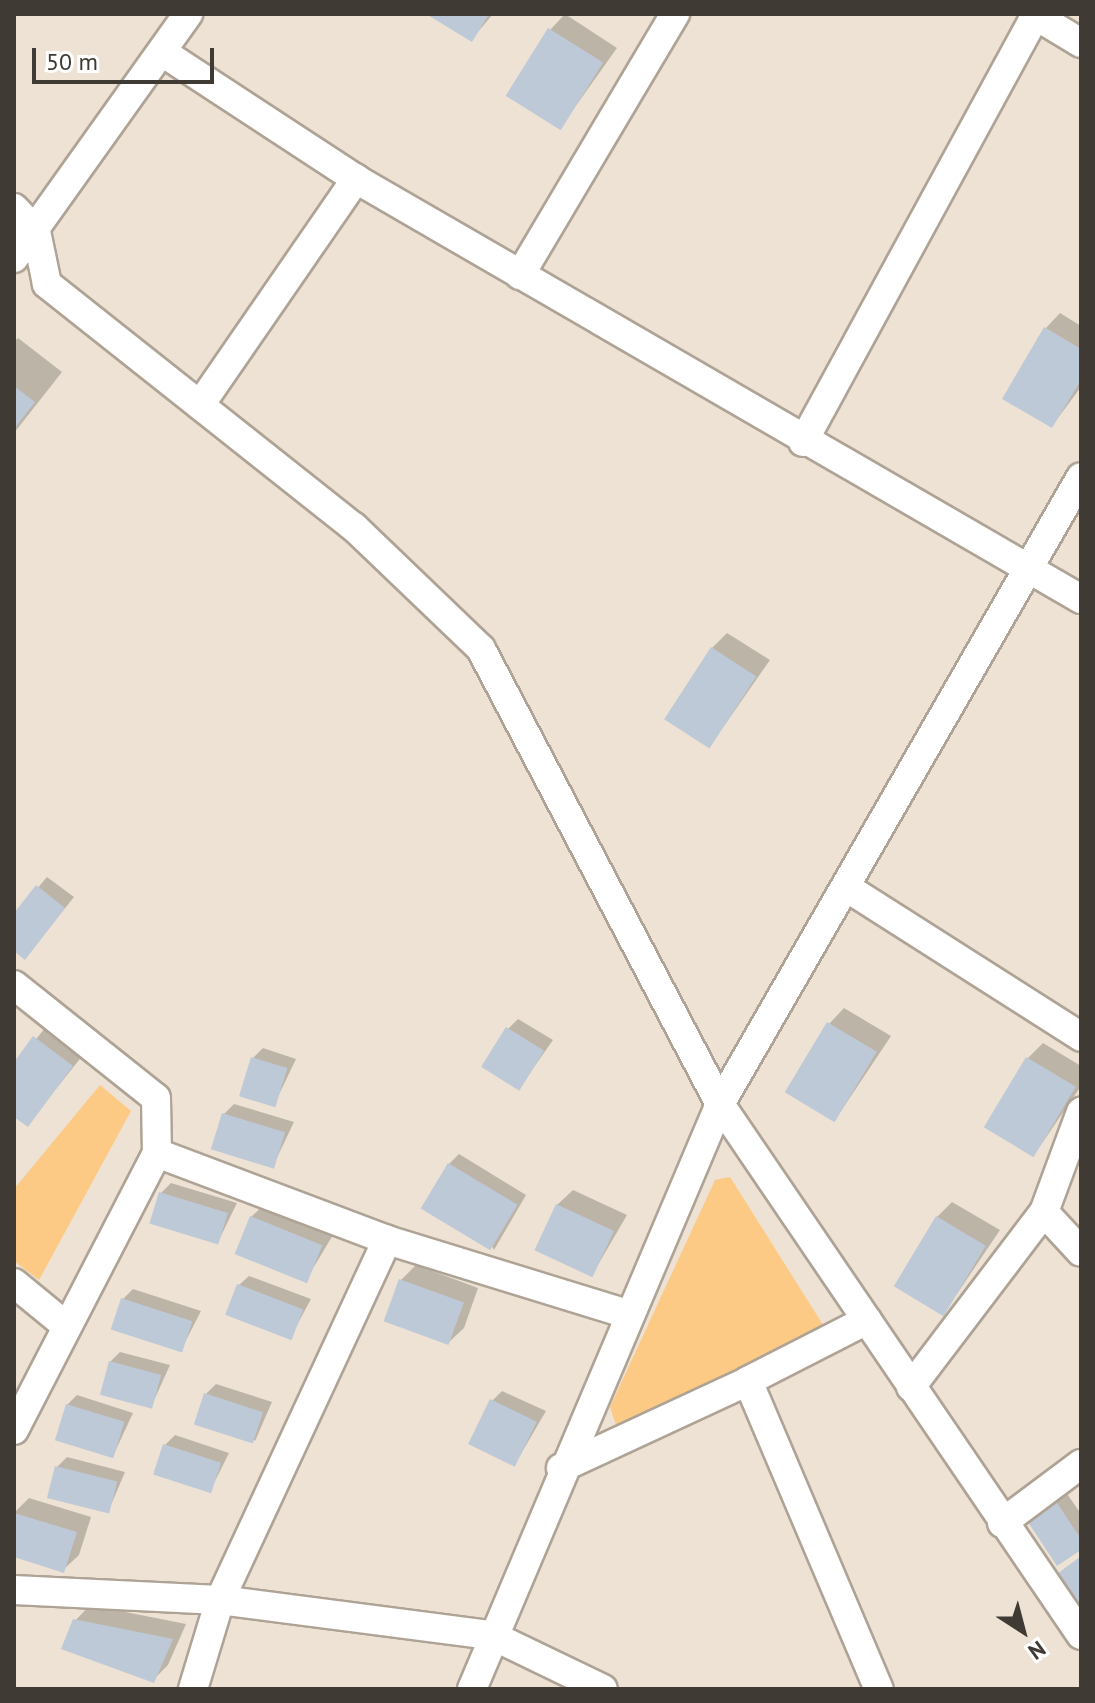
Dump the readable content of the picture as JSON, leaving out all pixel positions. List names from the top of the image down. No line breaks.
{"scale_bar":"50 m","north":"bottom right"}
